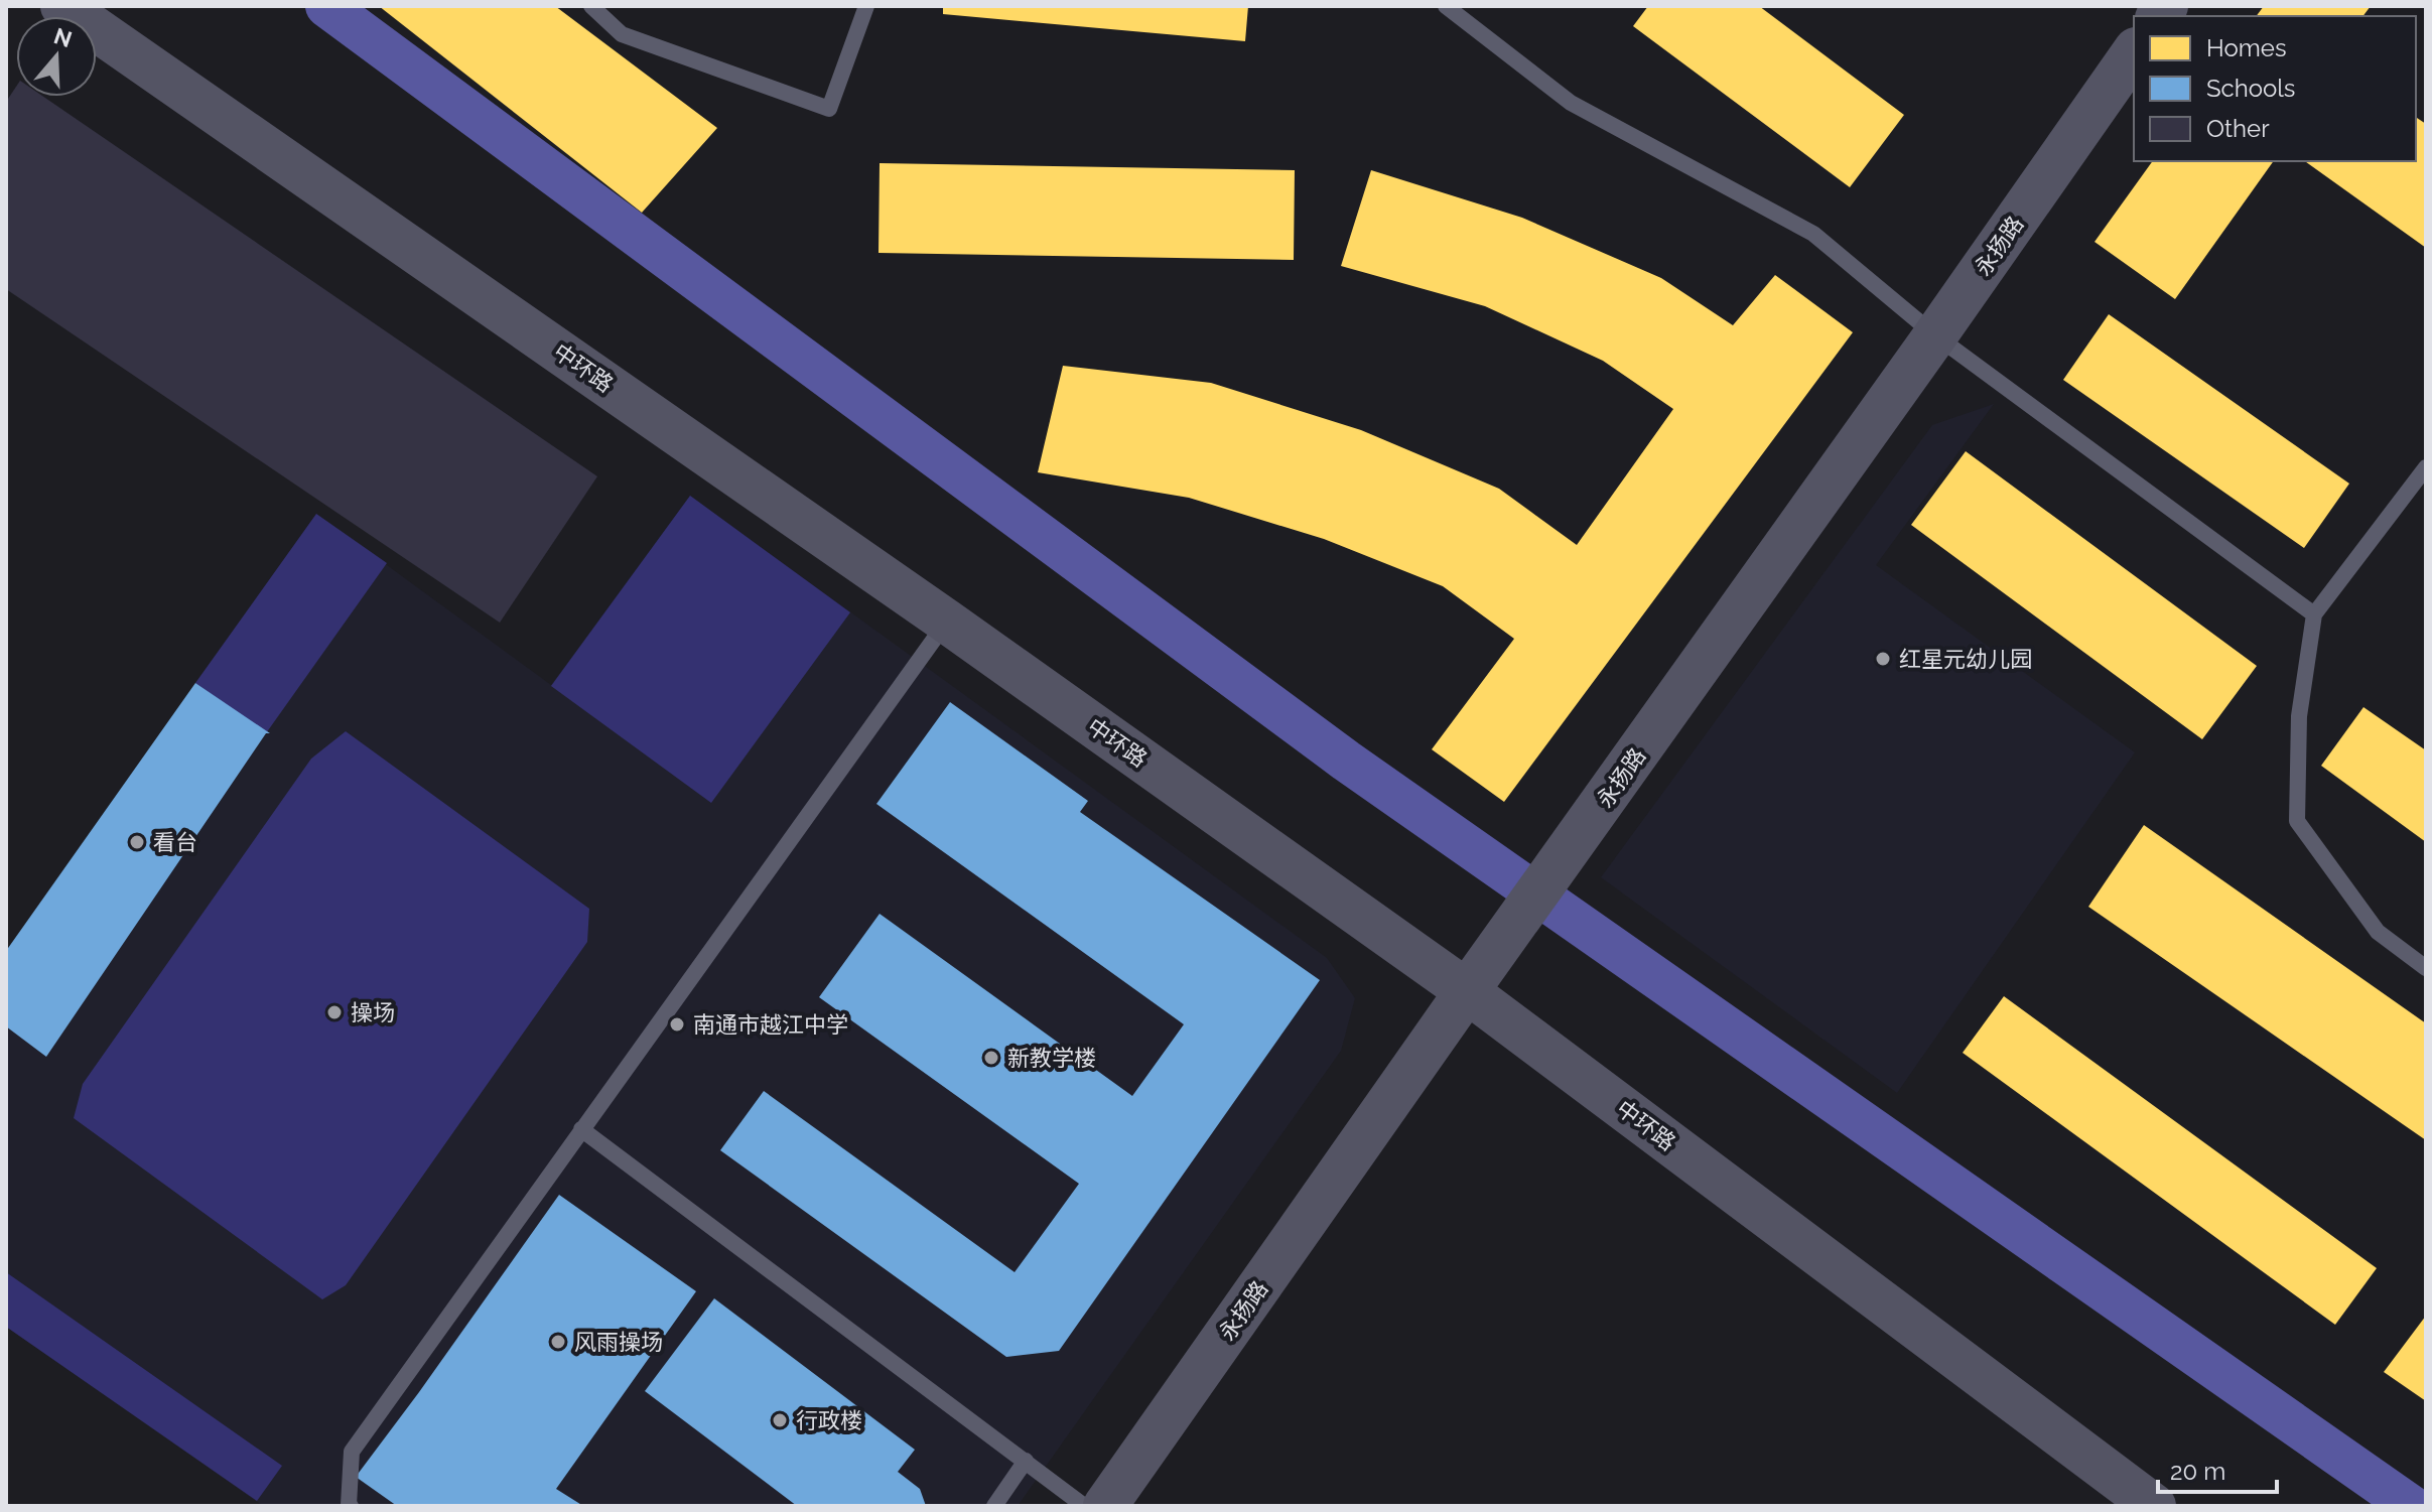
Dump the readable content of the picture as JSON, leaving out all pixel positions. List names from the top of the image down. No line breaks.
{"streets":{"street":["永扬路","中环路"]},"crossings":[["永扬路","中环路"]],"places":["红星元幼儿园","看台","操场","南通市越江中学","新教学楼","风雨操场","行政楼"],"legend":["Homes","Schools","Other"],"scale_bar":"20 m","north":"top"}
